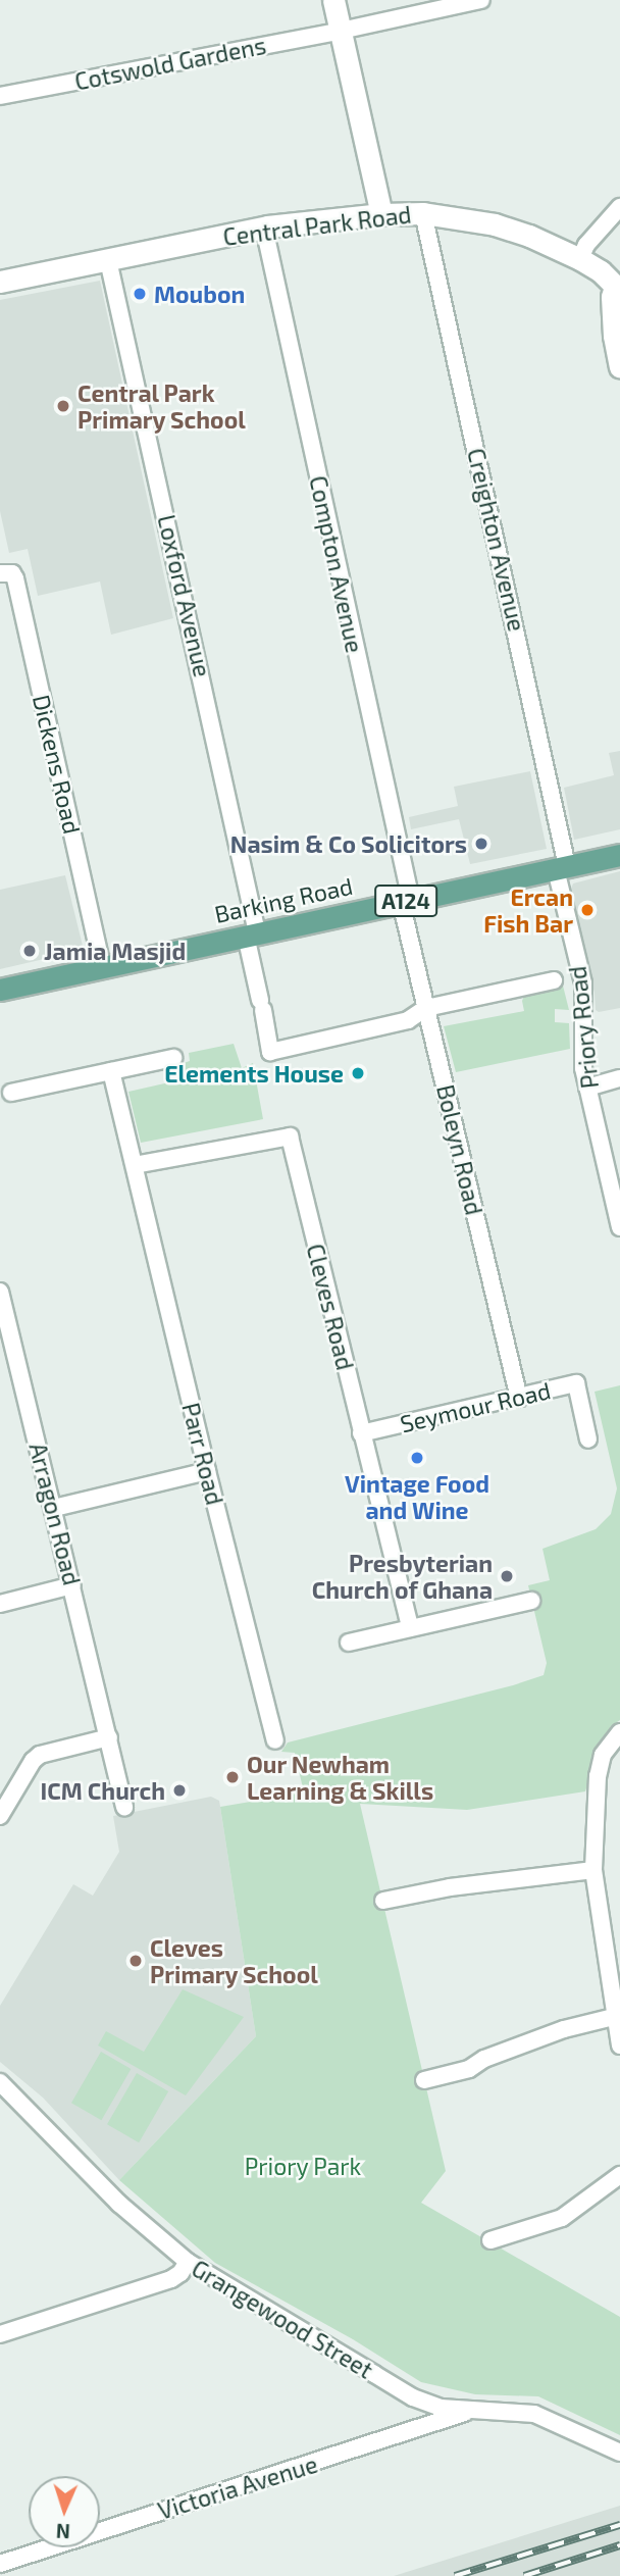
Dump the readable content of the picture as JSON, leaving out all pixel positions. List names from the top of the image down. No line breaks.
{"streets":{"main road":["Central Park Road","Barking Road","A124"],"street":["Cotswold Gardens","Creighton Avenue","Compton Avenue","Loxford Avenue","Dickens Road","Priory Road","Boleyn Road","Cleves Road","Seymour Road","Parr Road","Arragon Road","Grangewood Street","Victoria Avenue"]},"crossings":[["Central Park Road","Creighton Avenue"],["Central Park Road","Compton Avenue"],["Central Park Road","Loxford Avenue"],["Creighton Avenue","Barking Road"],["Creighton Avenue","Priory Road"],["Compton Avenue","Barking Road"],["Compton Avenue","Boleyn Road"],["Loxford Avenue","Barking Road"],["Loxford Avenue","Boleyn Road"],["Dickens Road","Barking Road"],["Barking Road","Priory Road"],["Barking Road","Boleyn Road"],["Boleyn Road","Seymour Road"],["Cleves Road","Seymour Road"],["Cleves Road","Parr Road"],["Grangewood Street","Victoria Avenue"]],"parks":["Priory Park"],"places":["Moubon","Central Park Primary School","Nasim & Co Solicitors","Ercan Fish Bar","Jamia Masjid","Elements House","Vintage Food and Wine","Presbyterian Church of Ghana","Our Newham Learning & Skills","ICM Church","Cleves Primary School"],"north":"bottom"}
